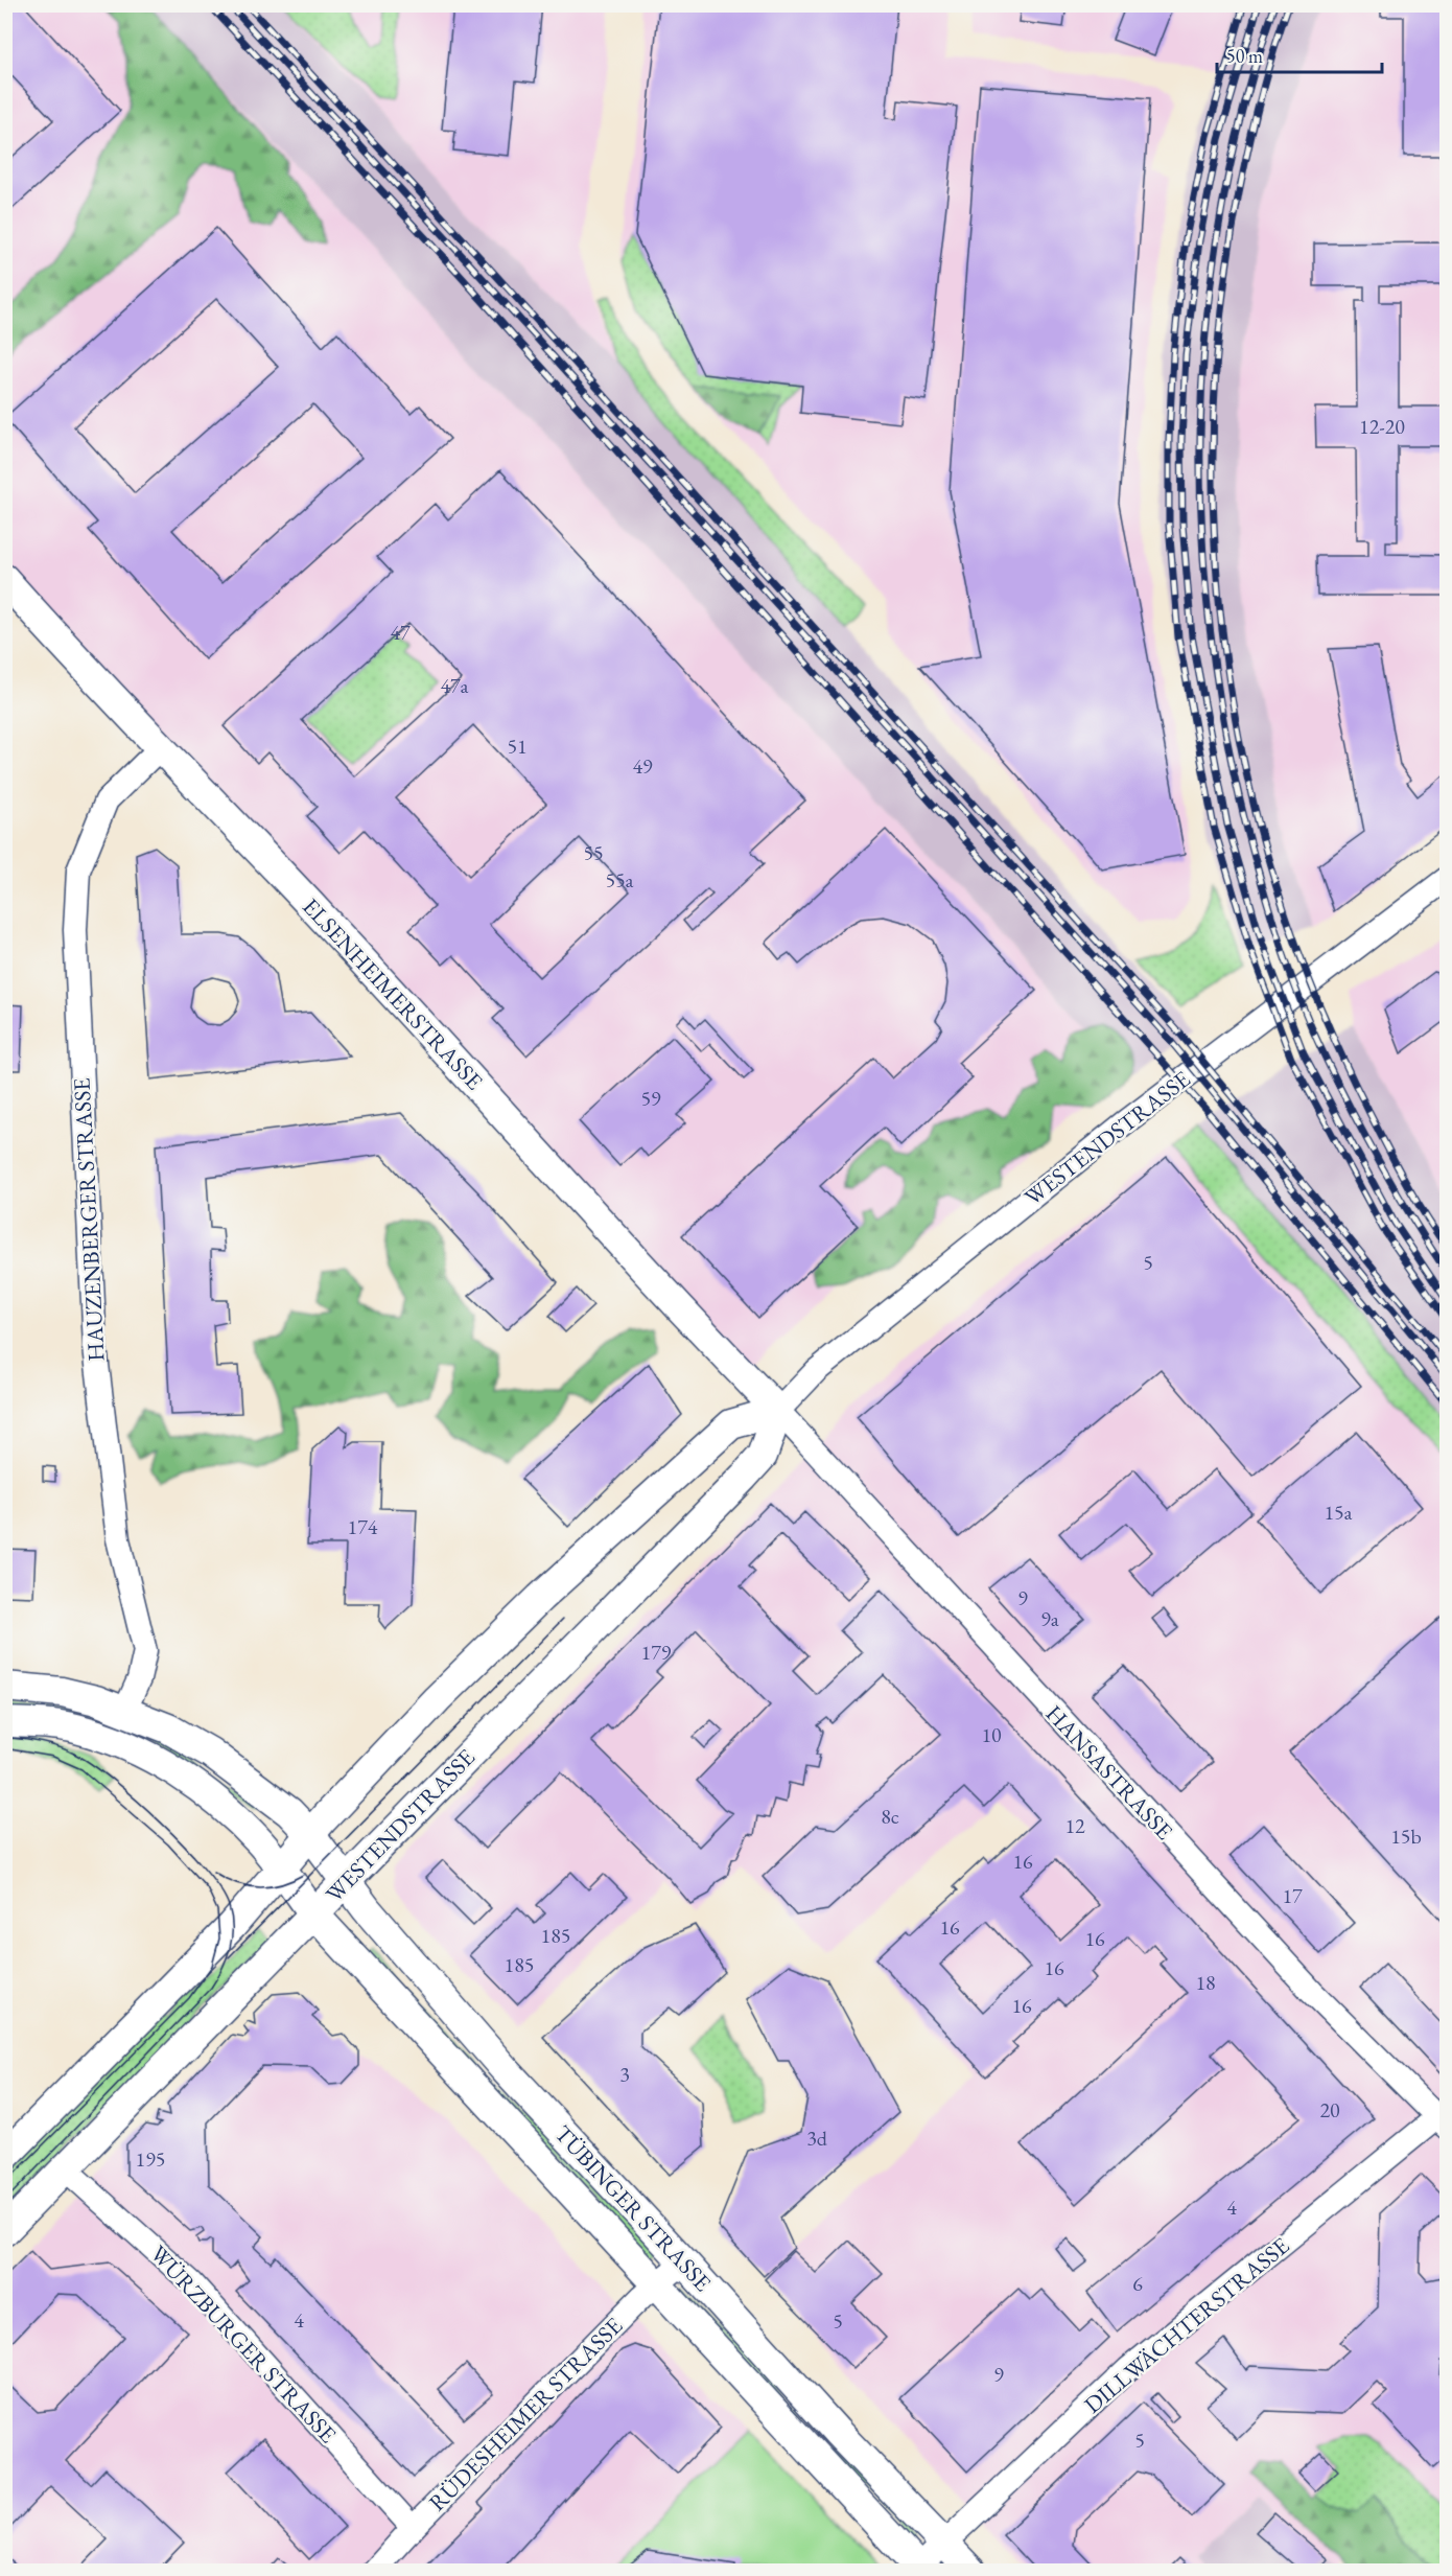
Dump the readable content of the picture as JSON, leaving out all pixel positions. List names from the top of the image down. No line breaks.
{"streets":{"main road":["ELSENHEIMERSTRASSE","WESTENDSTRASSE","TÜBINGER STRASSE"],"street":["HAUZENBERGER STRASSE","HANSASTRASSE","DILLWÄCHTERSTRASSE","WÜRZBURGER STRASSE","RÜDESHEIMER STRASSE"]},"crossings":[["ELSENHEIMERSTRASSE","WESTENDSTRASSE"],["ELSENHEIMERSTRASSE","HAUZENBERGER STRASSE"],["ELSENHEIMERSTRASSE","HANSASTRASSE"],["WESTENDSTRASSE","HANSASTRASSE"],["WESTENDSTRASSE","TÜBINGER STRASSE"],["WESTENDSTRASSE","WÜRZBURGER STRASSE"],["HAUZENBERGER STRASSE","TÜBINGER STRASSE"],["HANSASTRASSE","DILLWÄCHTERSTRASSE"],["TÜBINGER STRASSE","DILLWÄCHTERSTRASSE"],["TÜBINGER STRASSE","RÜDESHEIMER STRASSE"],["WÜRZBURGER STRASSE","RÜDESHEIMER STRASSE"]],"house_numbers":["12-20","47","47a","51","49","55","55a","59","5","15a","174","9","9a","179","10","8c","12","15b","16","17","16","185","16","185","16","18","16","3","20","3d","195","4","6","4","5","9","5"],"scale_bar":"50 m"}
